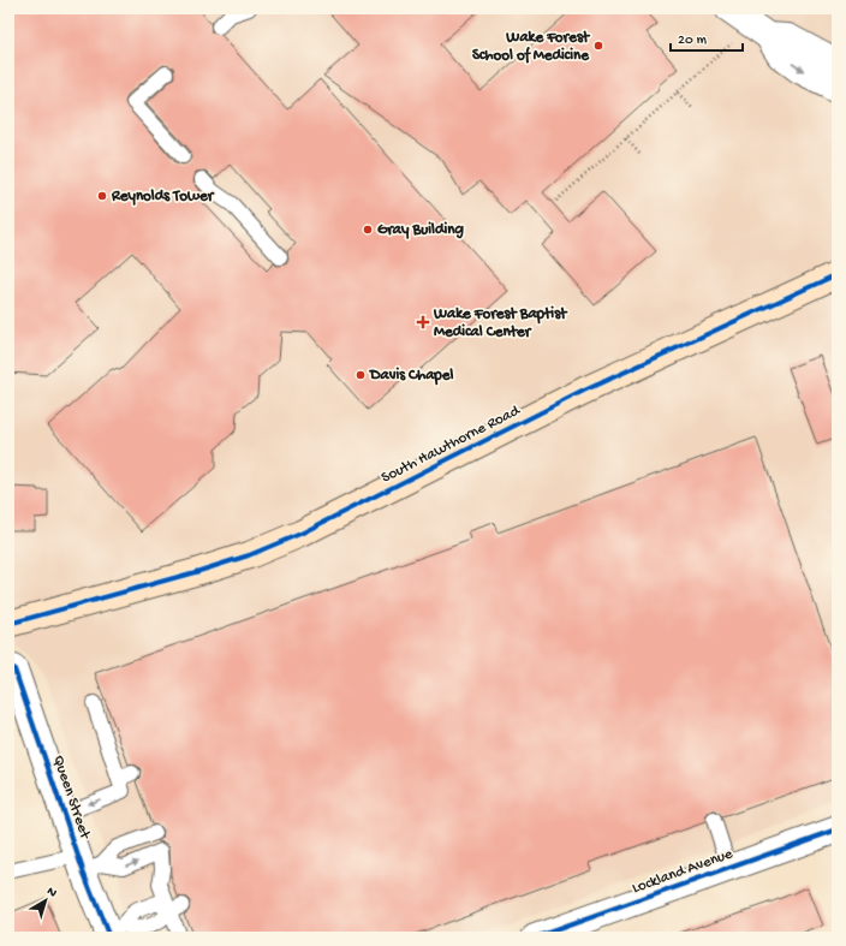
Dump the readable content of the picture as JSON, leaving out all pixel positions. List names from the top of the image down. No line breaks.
{"streets":{"main road":["South Hawthorne Road"],"street":["Queen Street","Lockland Avenue"]},"places":{"other":["Wake Forest School of Medicine","Reynolds Tower","Gray Building","Davis Chapel"],"health":["Wake Forest Baptist Medical Center"]},"scale_bar":"20 m","north":"top right"}
